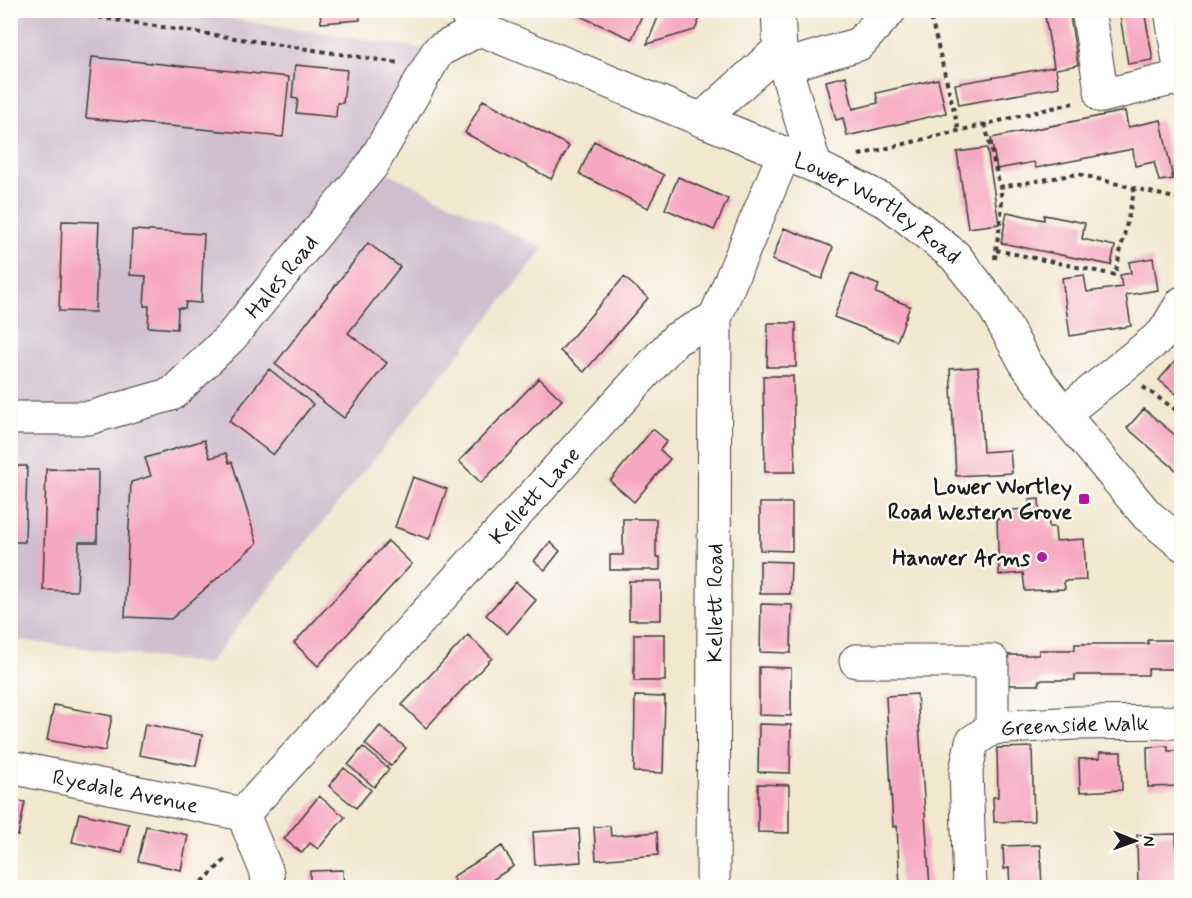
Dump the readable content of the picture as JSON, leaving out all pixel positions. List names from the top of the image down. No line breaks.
{"streets":{"street":["Lower Wortley Road","Hales Road","Kellett Lane","Kellett Road","Greenside Walk","Ryedale Avenue"]},"crossings":[["Lower Wortley Road","Hales Road"],["Kellett Lane","Kellett Road"],["Kellett Lane","Ryedale Avenue"]],"places":{"transit":["Lower Wortley Road Western Grove"],"other":["Hanover Arms"]},"north":"right"}
